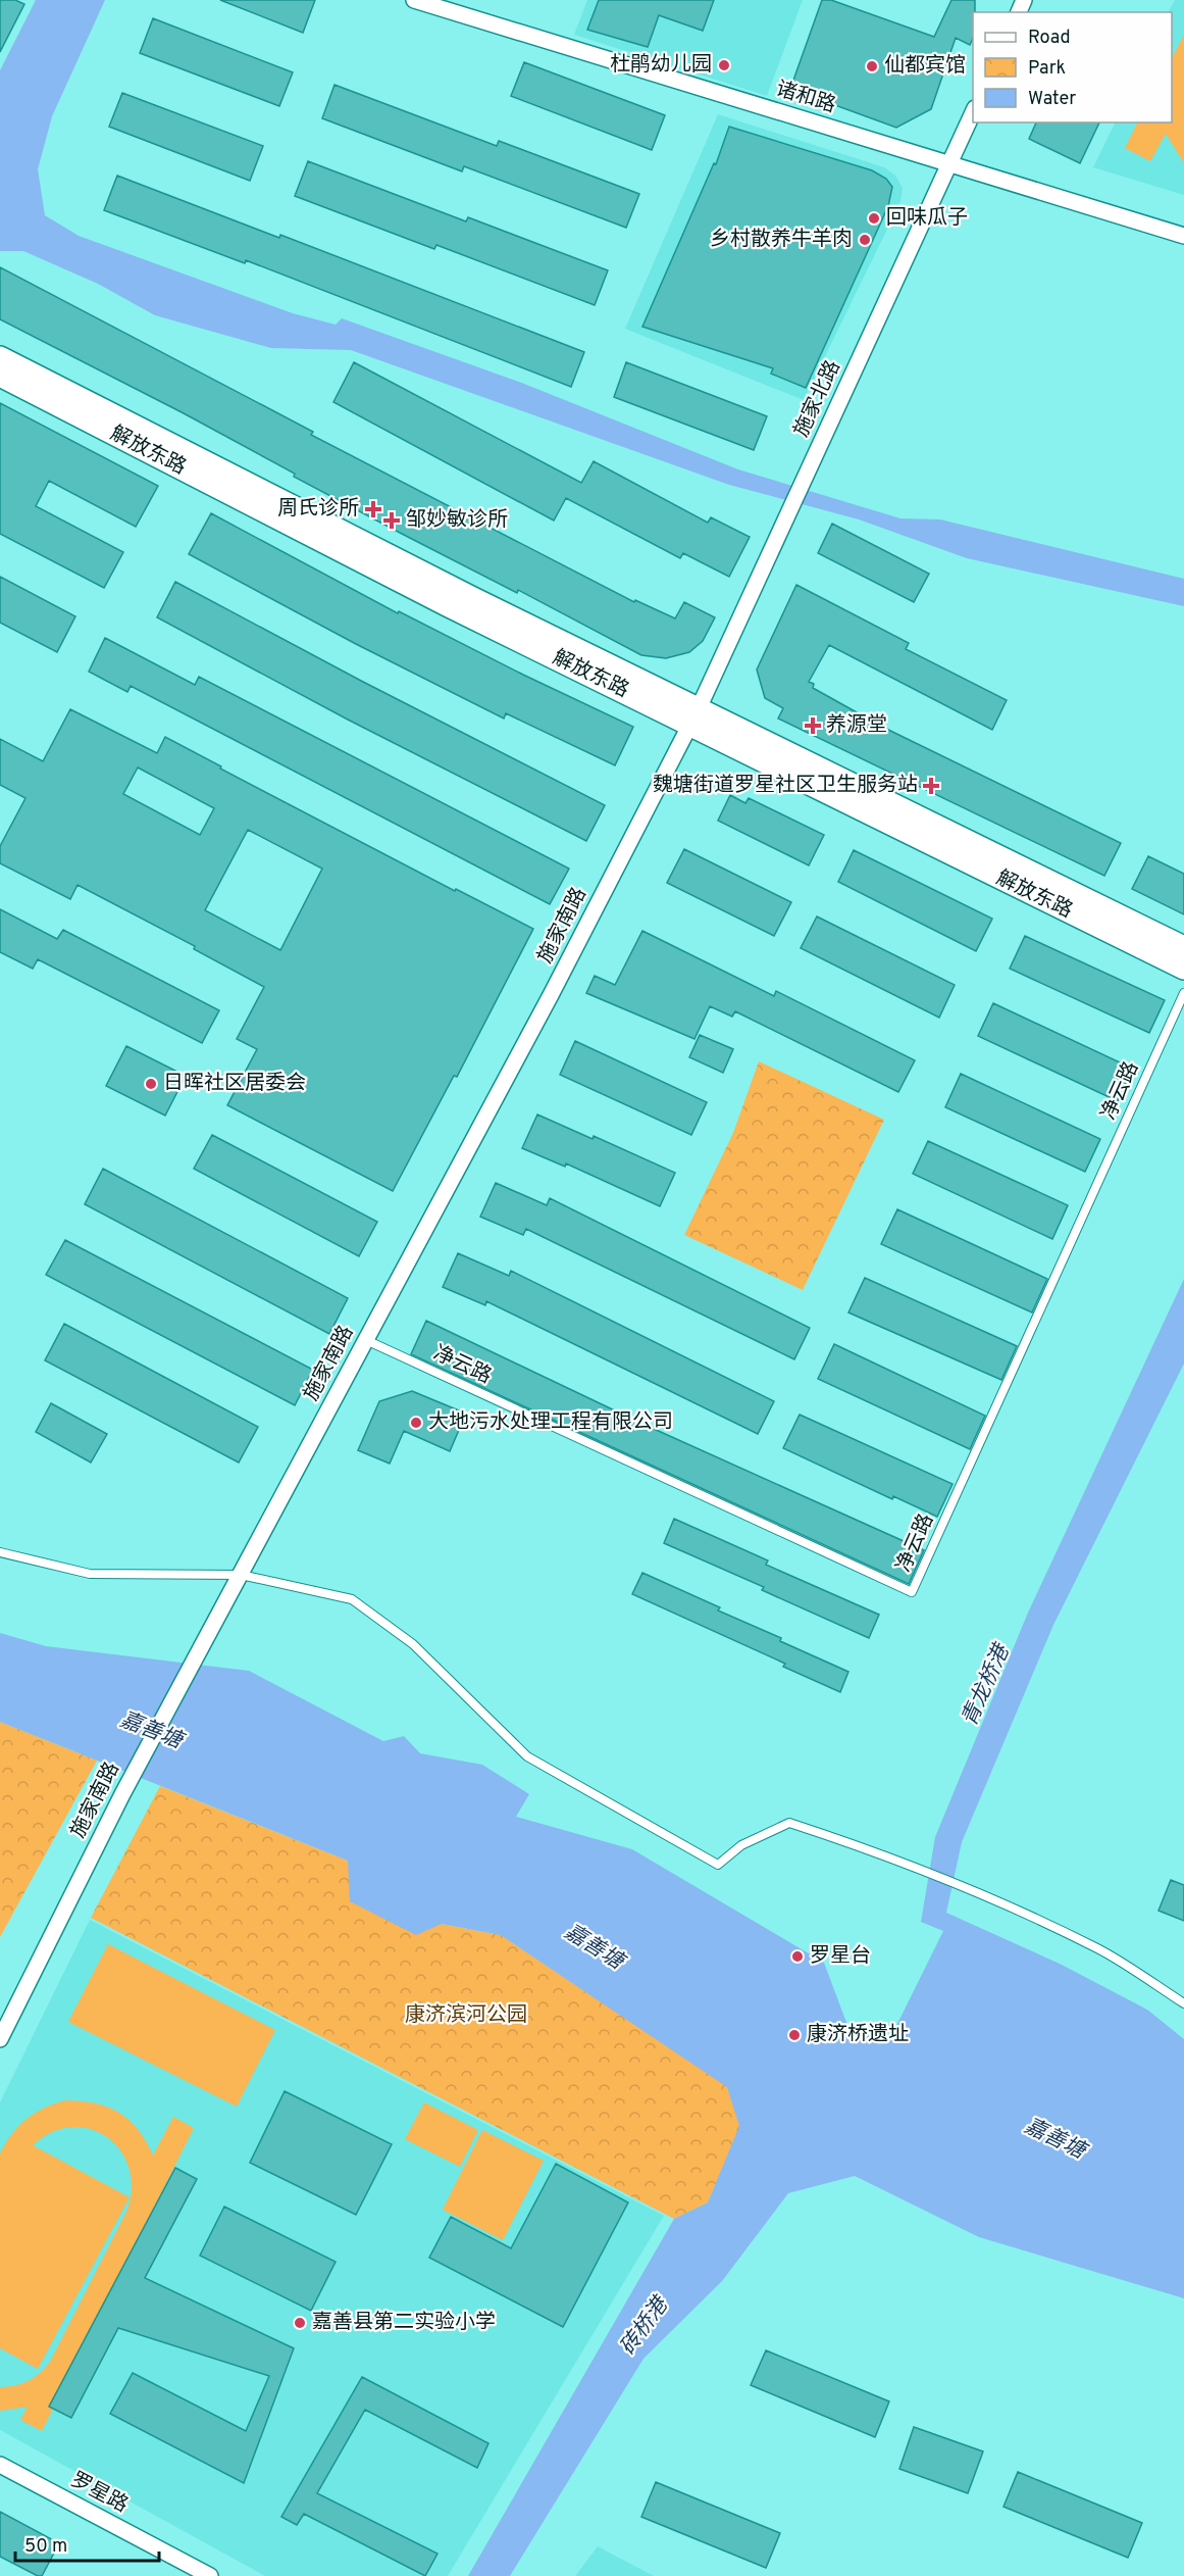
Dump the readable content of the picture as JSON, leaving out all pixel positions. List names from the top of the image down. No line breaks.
{"streets":{"main road":["解放东路"],"street":["诸和路","施家北路","施家南路","罗星路"],"lane":["净云路"]},"crossings":[["诸和路","施家北路"],["施家北路","解放东路"],["施家北路","施家南路"],["解放东路","施家南路"],["施家南路","净云路"]],"water":["青龙桥港","嘉善塘","砖桥港"],"parks":["康济滨河公园"],"places":{"other":["杜鹃幼儿园","仙都宾馆","回味瓜子","乡村散养牛羊肉","日晖社区居委会","大地污水处理工程有限公司","罗星台","康济桥遗址","嘉善县第二实验小学"],"health":["周氏诊所","邹妙敏诊所","养源堂","魏塘街道罗星社区卫生服务站"]},"legend":["Road","Park","Water"],"scale_bar":"50 m"}
